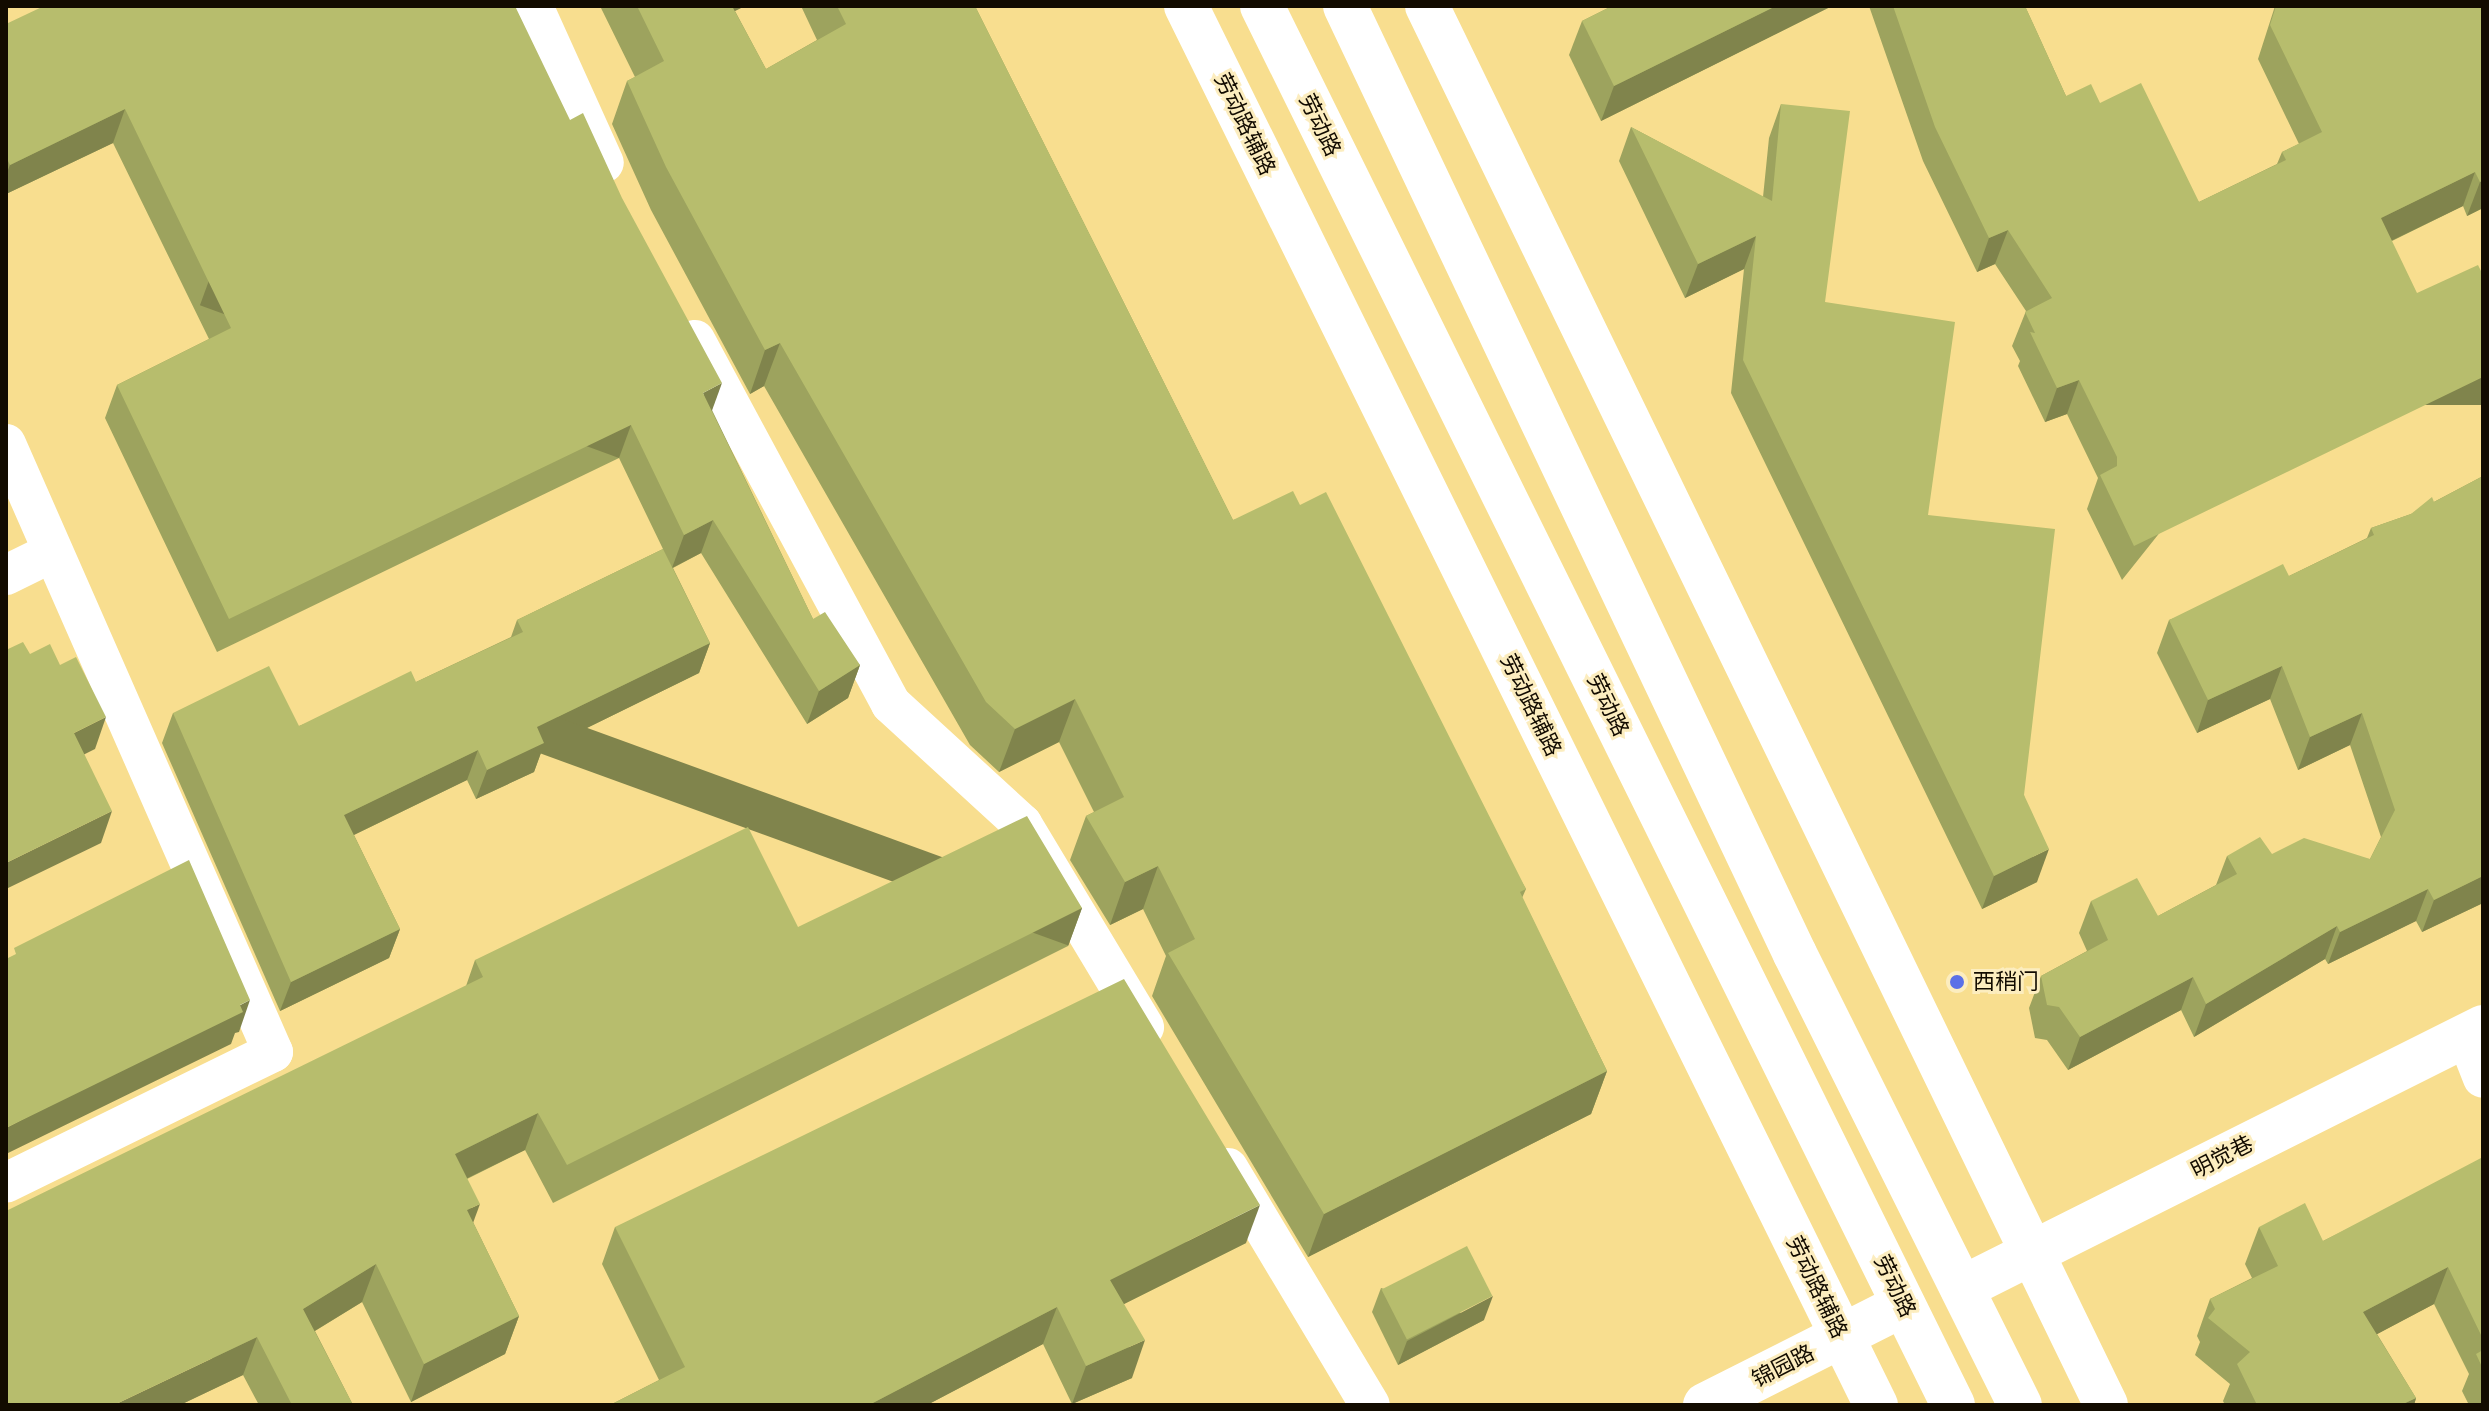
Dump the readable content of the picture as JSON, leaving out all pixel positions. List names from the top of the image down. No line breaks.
{"streets":{"street":["劳动路辅路","劳动路","明觉巷","锦园路"]},"crossings":[["劳动路辅路","锦园路"],["劳动路","锦园路"]],"places":["西稍门"]}
